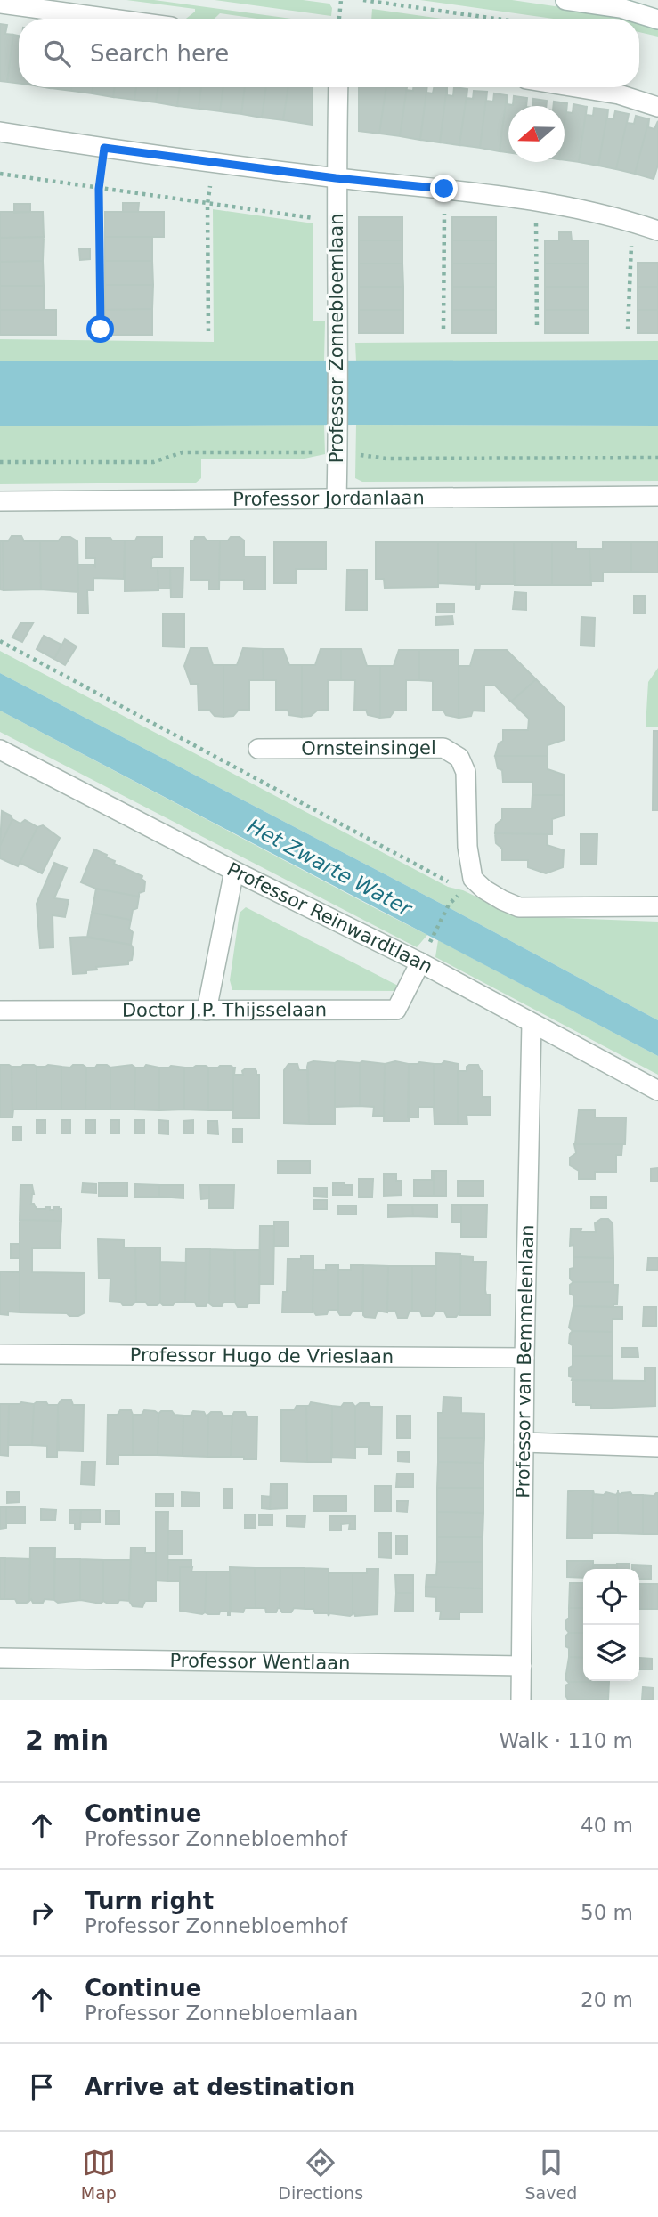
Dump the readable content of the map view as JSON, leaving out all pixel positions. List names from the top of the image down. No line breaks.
{"streets":{"street":["Professor Zonnebloemlaan","Professor Jordanlaan","Ornsteinsingel","Professor Reinwardtlaan","Doctor J.P. Thijsselaan","Professor Hugo de Vrieslaan","Professor van Bemmelenlaan","Professor Wentlaan"]},"crossings":[["Professor Zonnebloemlaan","Professor Jordanlaan"],["Professor Reinwardtlaan","Doctor J.P. Thijsselaan"],["Professor Reinwardtlaan","Professor van Bemmelenlaan"],["Professor Hugo de Vrieslaan","Professor van Bemmelenlaan"],["Professor van Bemmelenlaan","Professor Wentlaan"]],"water":["Het Zwarte Water"],"north":"left","page":{"search":"Search here","heading":["2 min","Walk · 110 m"],"list":[["Continue","Professor Zonnebloemhof","40 m"],["Turn right","Professor Zonnebloemhof","50 m"],["Continue","Professor Zonnebloemlaan","20 m"],"Arrive at destination"],"nav":["Map","Directions","Saved"]}}
